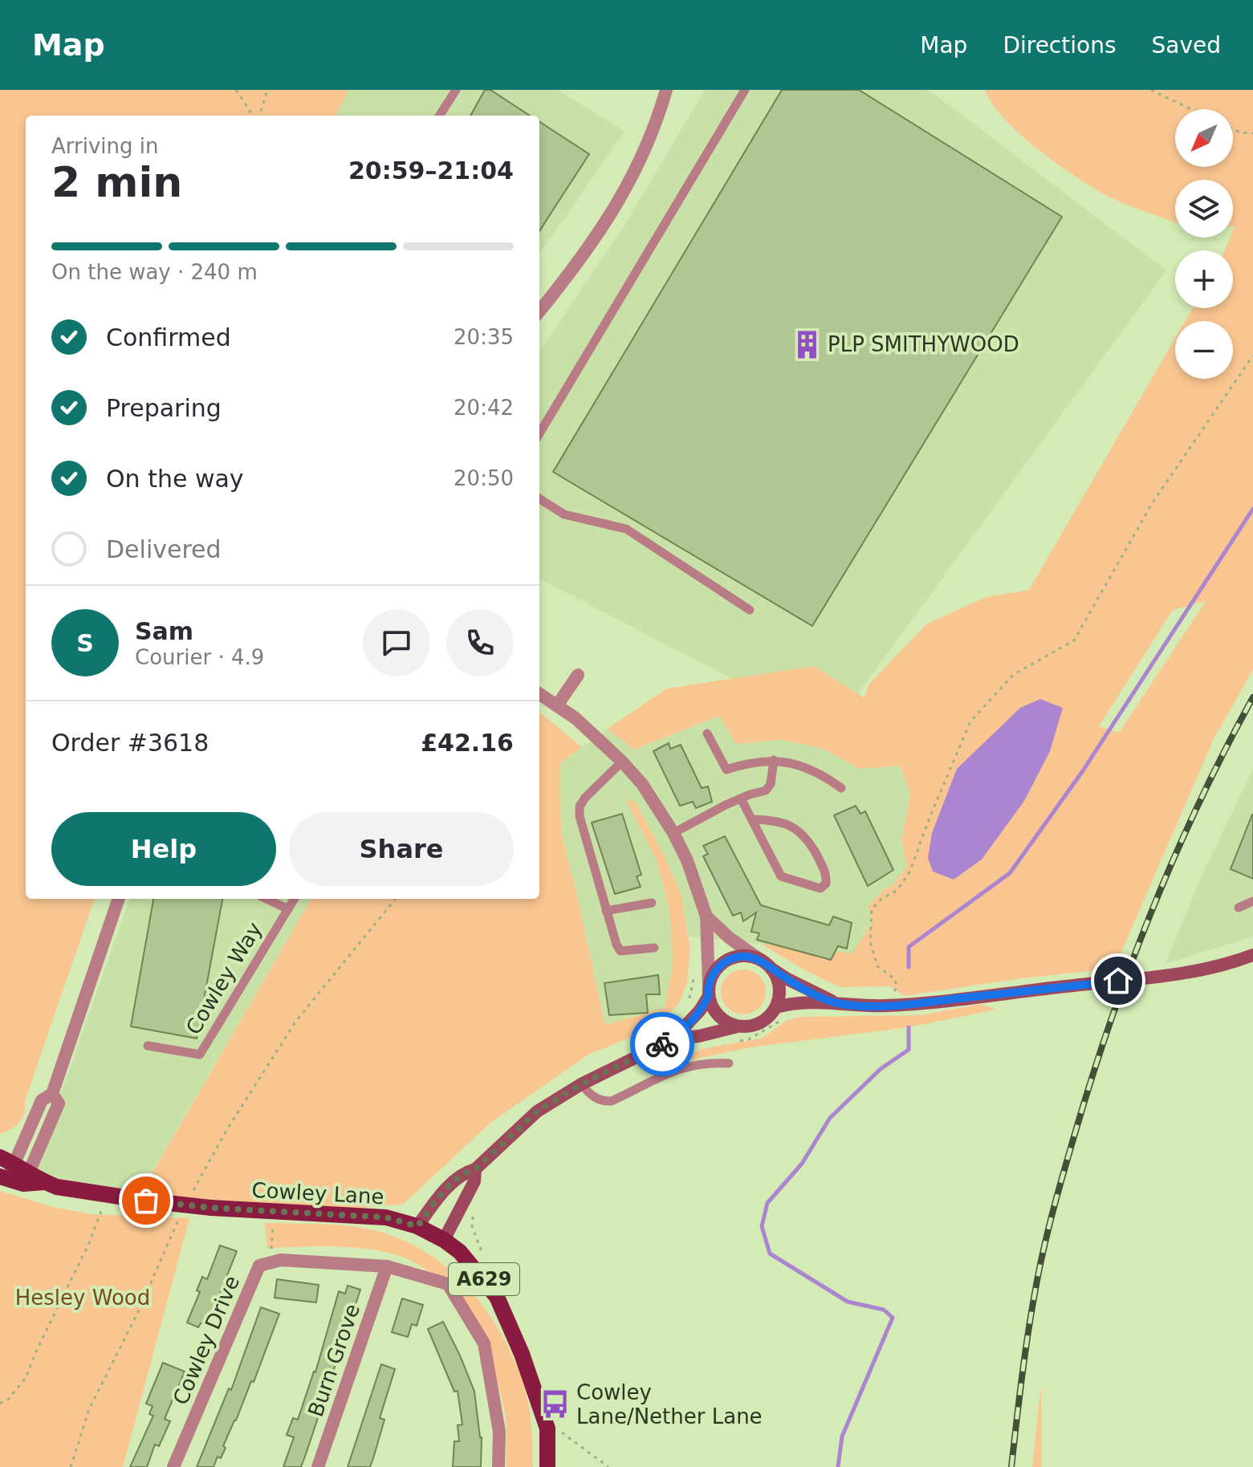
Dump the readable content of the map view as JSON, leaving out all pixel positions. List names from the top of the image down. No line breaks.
{"streets":{"main road":["Cowley Lane","A629"],"street":["Cowley Drive","Burn Grove"],"lane":["Cowley Way"]},"parks":["Hesley Wood"],"places":{"building":["PLP SMITHYWOOD"],"bus stop":["Cowley Lane/Nether Lane"]},"north":"bottom left","page":{"header":"Map","nav":["Map","Directions","Saved"],"map_buttons":["+","−"],"heading":["2 min","Arriving in","20:59–21:04"],"panel":["Sam","Courier · 4.9","Order #3618","£42.16"],"bar":"On the way · 240 m","list":[["Confirmed","20:35"],["Preparing","20:42"],["On the way","20:50"],"Delivered"],"round":"S","buttons":["Help","Share"]}}
